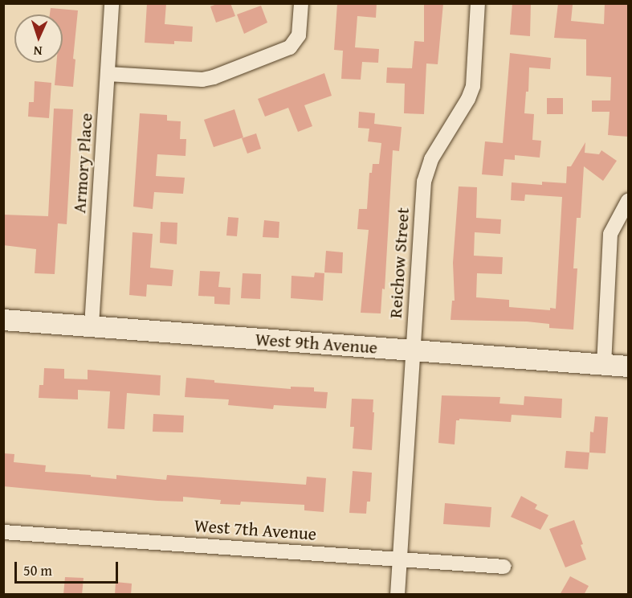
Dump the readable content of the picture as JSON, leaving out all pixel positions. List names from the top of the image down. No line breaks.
{"streets":{"main road":["West 9th Avenue"],"street":["Armory Place","Reichow Street","West 7th Avenue"]},"crossings":[["Armory Place","West 9th Avenue"],["Reichow Street","West 9th Avenue"],["Reichow Street","West 7th Avenue"]],"scale_bar":"50 m","north":"bottom"}
